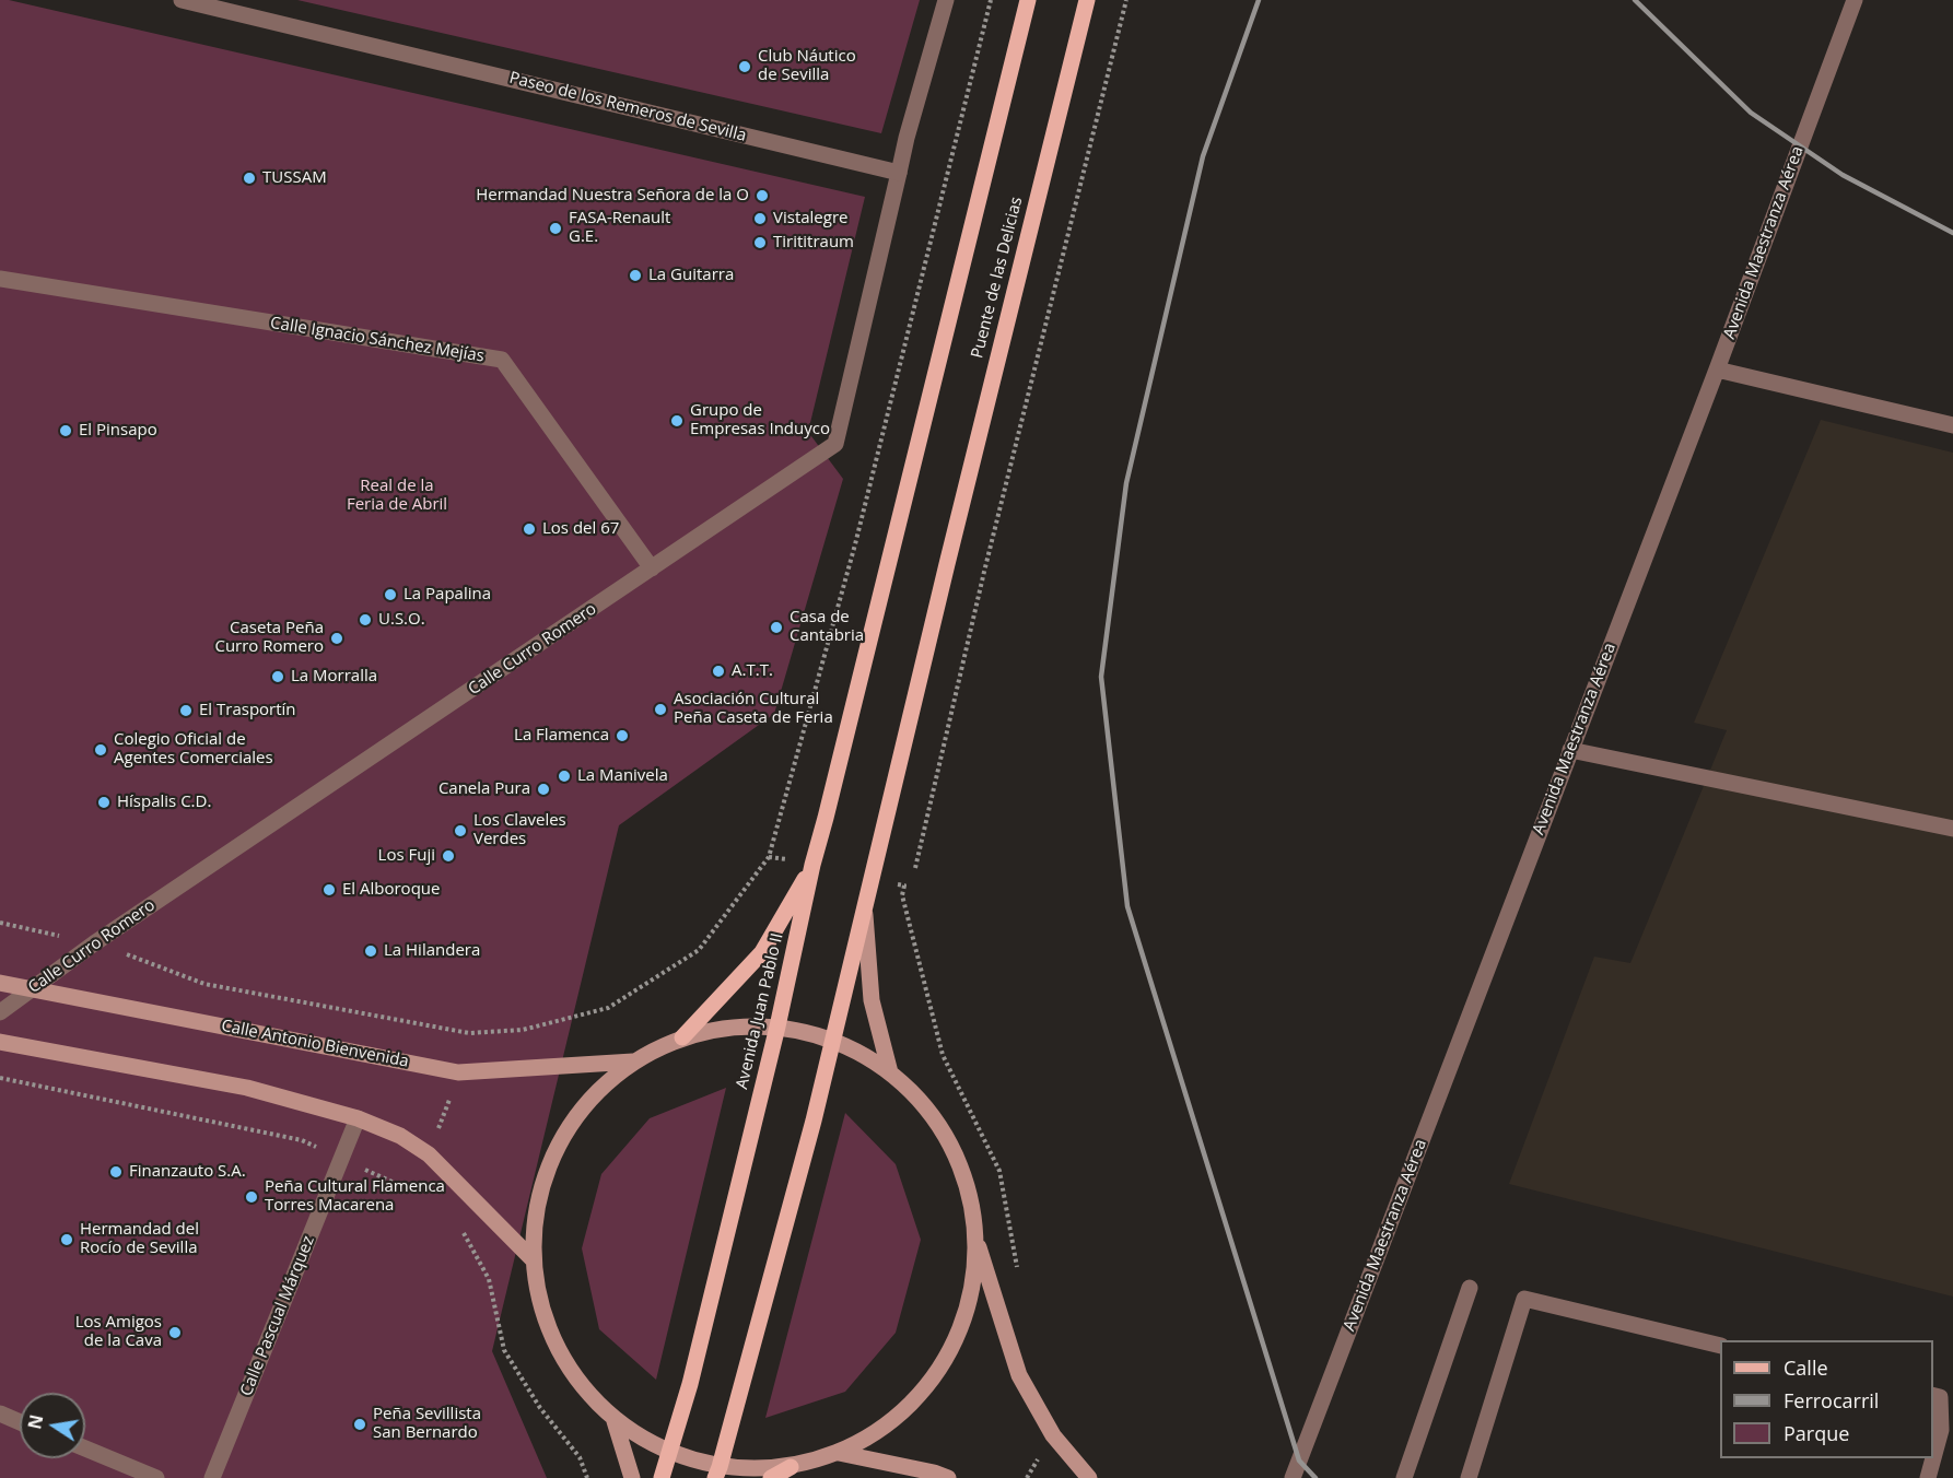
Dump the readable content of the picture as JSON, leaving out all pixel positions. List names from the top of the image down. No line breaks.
{"streets":{"main road":["Puente de las Delicias","Avenida Juan Pablo II","Calle Antonio Bienvenida"],"street":["Paseo de los Remeros de Sevilla","Avenida Maestranza Aérea","Calle Ignacio Sánchez Mejías","Calle Curro Romero","Calle Pascual Márquez"]},"crossings":[["Paseo de los Remeros de Sevilla","Calle Curro Romero"],["Calle Ignacio Sánchez Mejías","Calle Curro Romero"],["Calle Curro Romero","Calle Antonio Bienvenida"]],"parks":["Real de la Feria de Abril"],"places":["Club Náutico de Sevilla","TUSSAM","Hermandad Nuestra Señora de la O","Vistalegre","FASA-Renault G.E.","Tirititraum","La Guitarra","Grupo de Empresas Induyco","El Pinsapo","Los del 67","La Papalina","U.S.O.","Casa de Cantabria","Caseta Peña Curro Romero","A.T.T.","La Morralla","Asociación Cultural Peña Caseta de Feria","El Trasportín","La Flamenca","Colegio Oficial de Agentes Comerciales","La Manivela","Canela Pura","Híspalis C.D.","Los Claveles Verdes","Los Fuji","El Alboroque","La Hilandera","Finanzauto S.A.","Peña Cultural Flamenca Torres Macarena","Hermandad del Rocío de Sevilla","Los Amigos de la Cava","Peña Sevillista San Bernardo"],"legend":["Calle","Ferrocarril","Parque"],"north":"left"}
